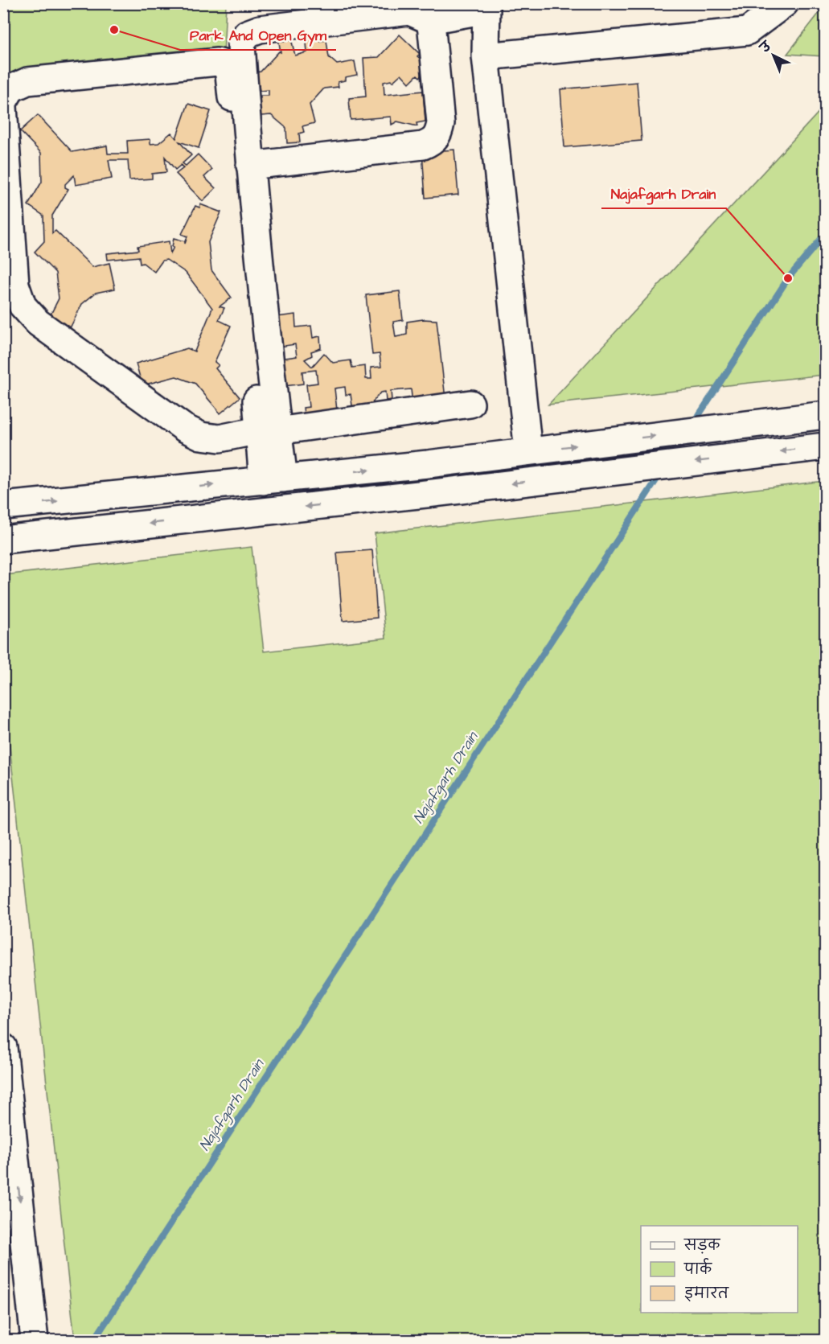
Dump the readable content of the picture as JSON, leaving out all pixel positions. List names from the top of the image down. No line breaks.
{"water":["Najafgarh Drain"],"places":["Park And Open Gym","Najafgarh Drain"],"legend":["सड़क","पार्क","इमारत"],"north":"top left"}
